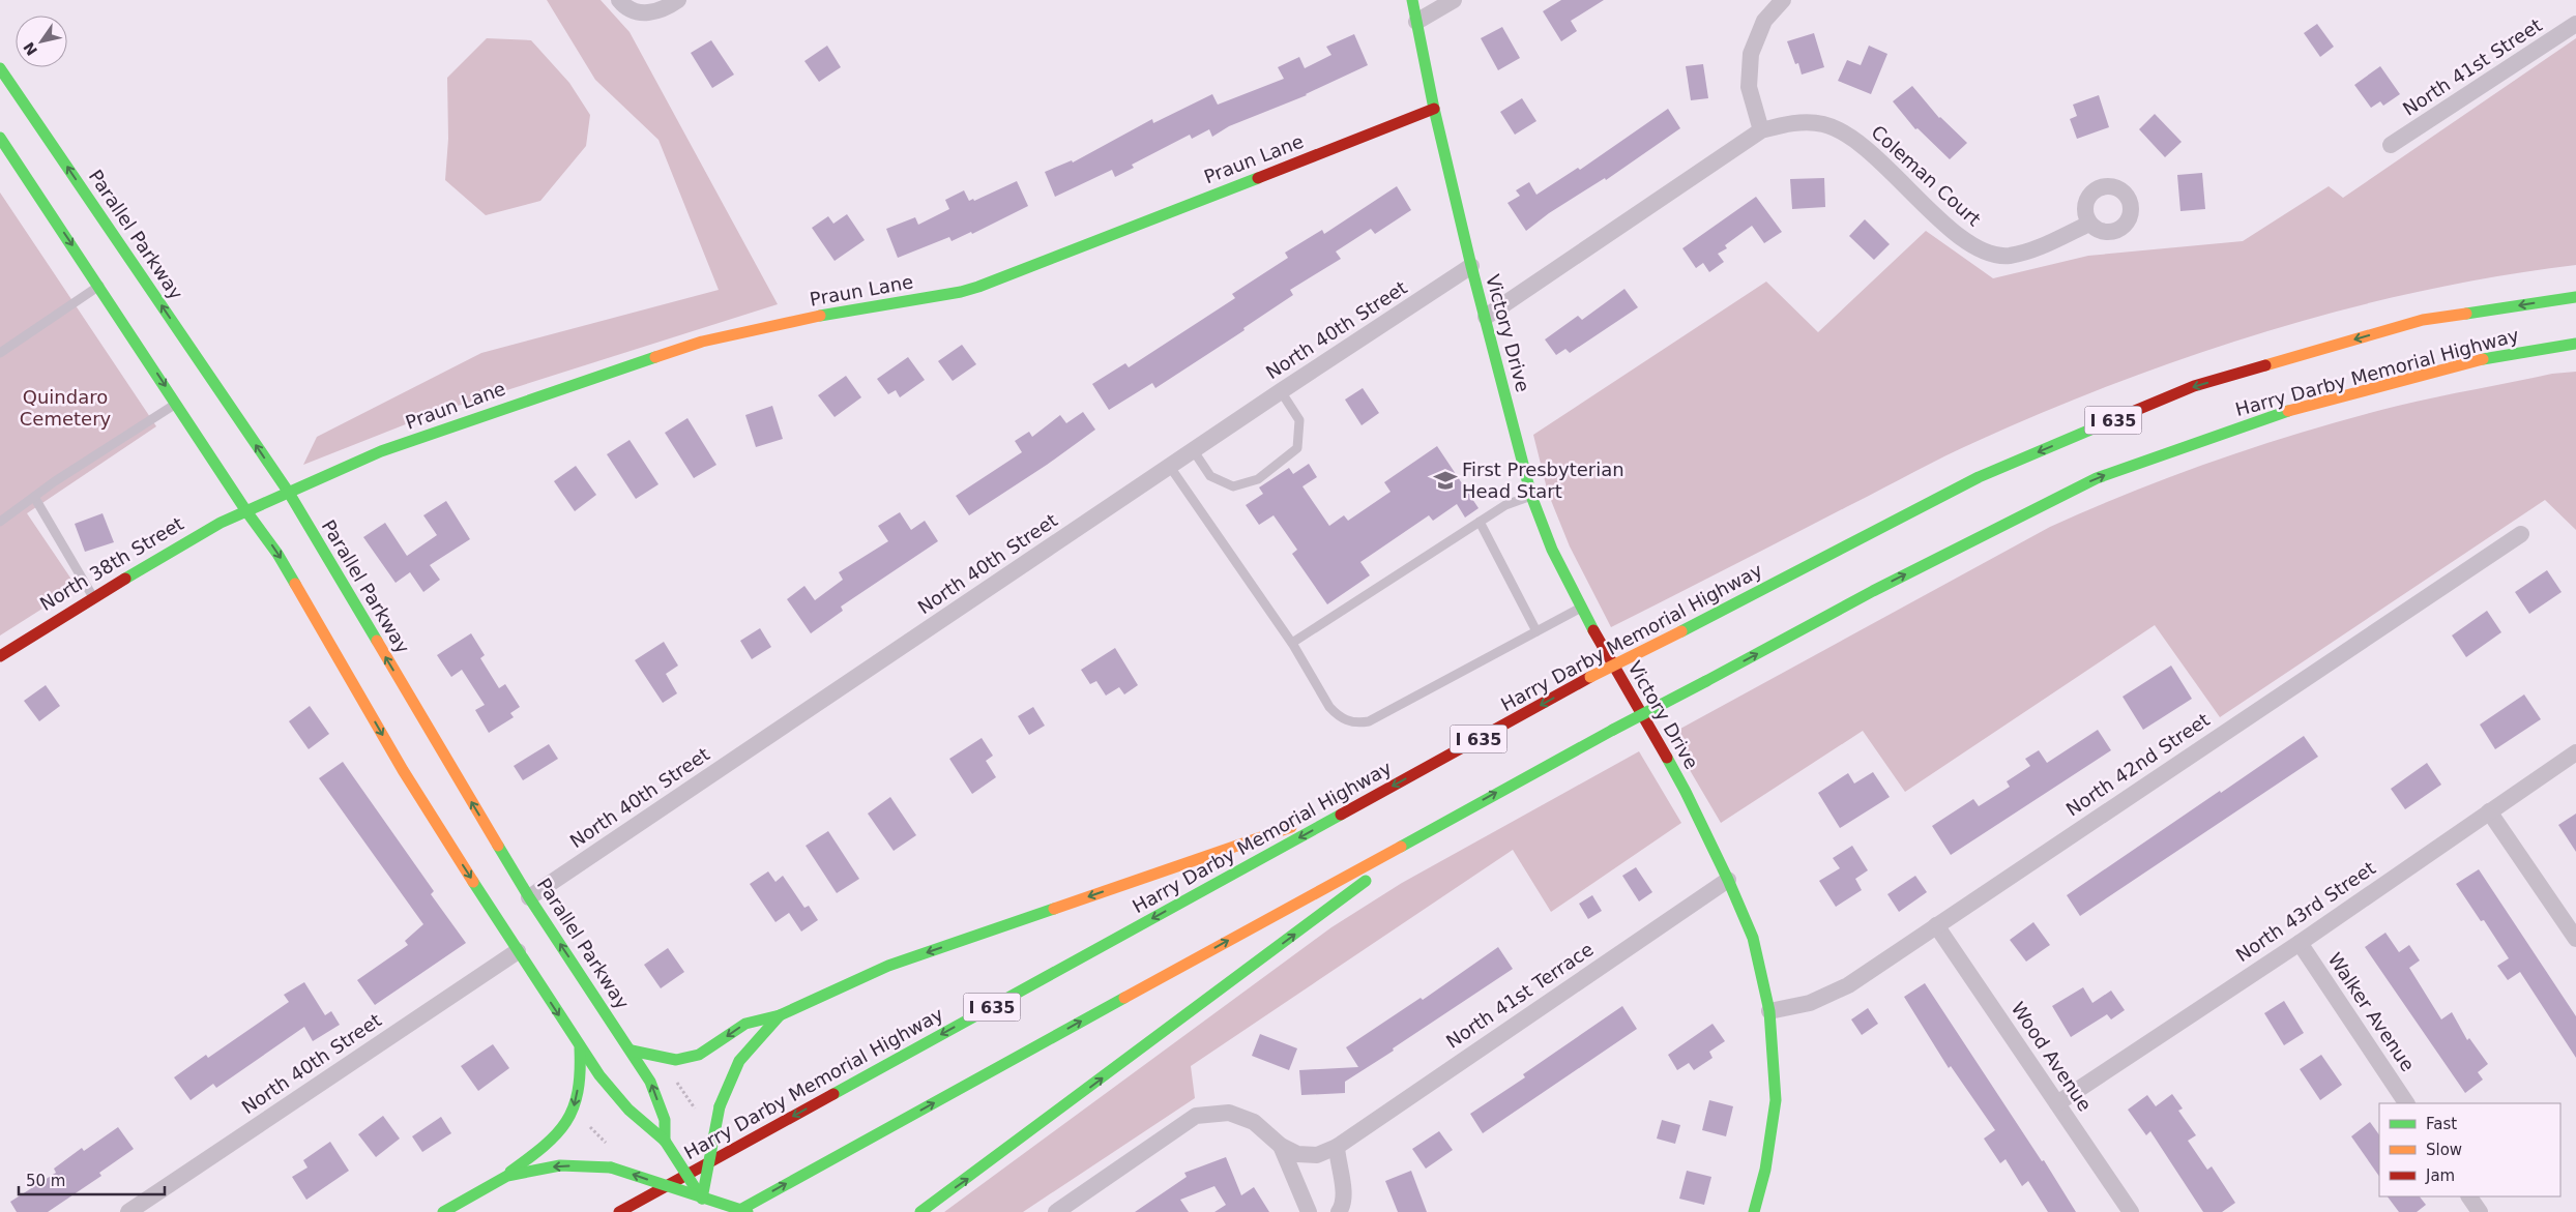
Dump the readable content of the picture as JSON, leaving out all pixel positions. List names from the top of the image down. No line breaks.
{"streets":{"main road":["Praun Lane","Parallel Parkway","Victory Drive","Harry Darby Memorial Highway","I 635","North 38th Street"],"street":["North 41st Street","Coleman Court","North 40th Street","North 42nd Street","North 43rd Street","North 41st Terrace","Walker Avenue","Wood Avenue"]},"crossings":[["Praun Lane","Parallel Parkway"],["Praun Lane","Victory Drive"],["Praun Lane","North 38th Street"],["Parallel Parkway","North 40th Street"],["Parallel Parkway","North 38th Street"],["North 40th Street","Victory Drive"],["Victory Drive","North 42nd Street"],["Victory Drive","North 41st Terrace"],["North 42nd Street","Wood Avenue"],["North 43rd Street","Walker Avenue"],["North 43rd Street","Wood Avenue"]],"parks":["Quindaro Cemetery"],"places":{"school or university":["First Presbyterian Head Start"]},"legend":["Fast","Slow","Jam"],"scale_bar":"50 m","north":"bottom left"}
